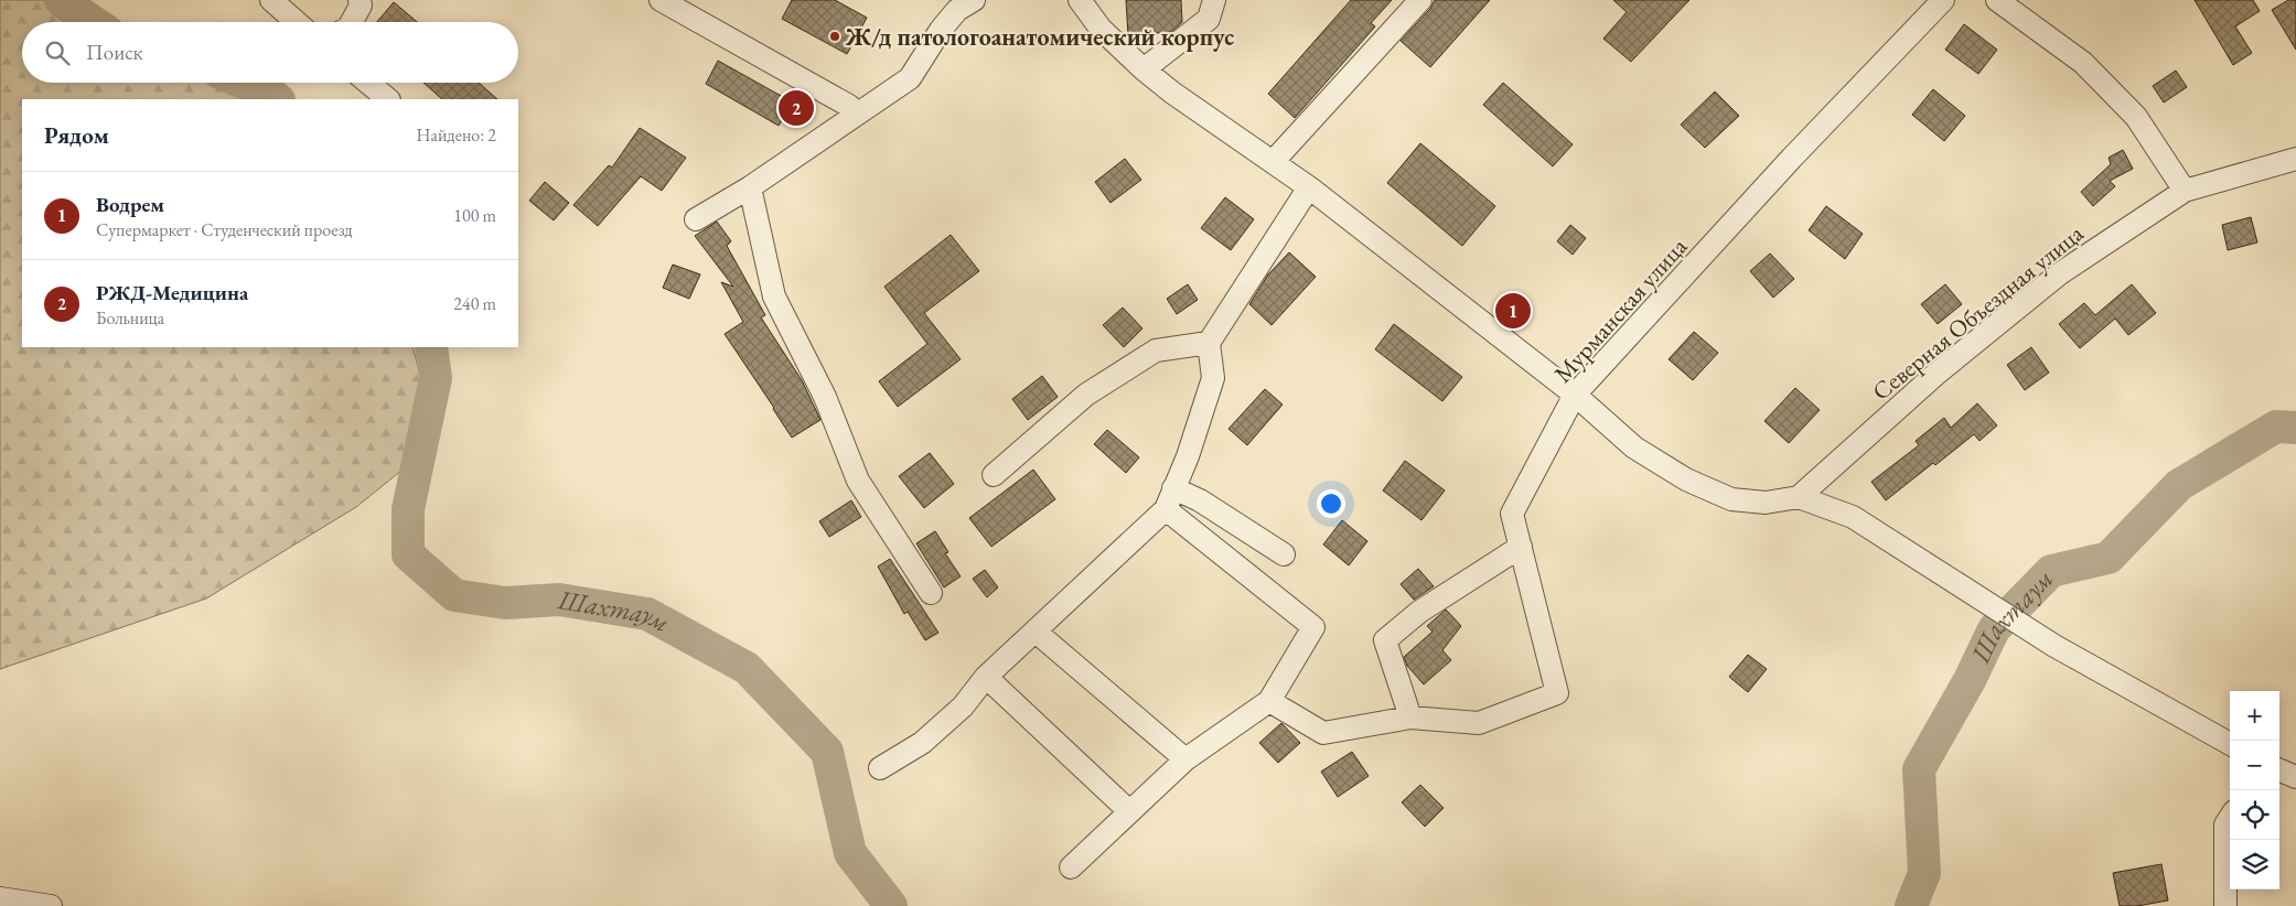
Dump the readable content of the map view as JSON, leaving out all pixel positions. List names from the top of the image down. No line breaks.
{"streets":{"street":["Мурманская улица","Северная Объездная улица"]},"water":["Шахтаум"],"places":["Ж/д патологоанатомический корпус"],"page":{"search":"Поиск","pins":["2","1"],"heading":["Рядом","Найдено: 2"],"list":[{"mark":"1","name":"Водрем","note":"Супермаркет · Студенческий проезд","value":"100 m"},{"mark":"2","name":"РЖД-Медицина","note":"Больница","value":"240 m"}],"map_buttons":["+","−"]}}
